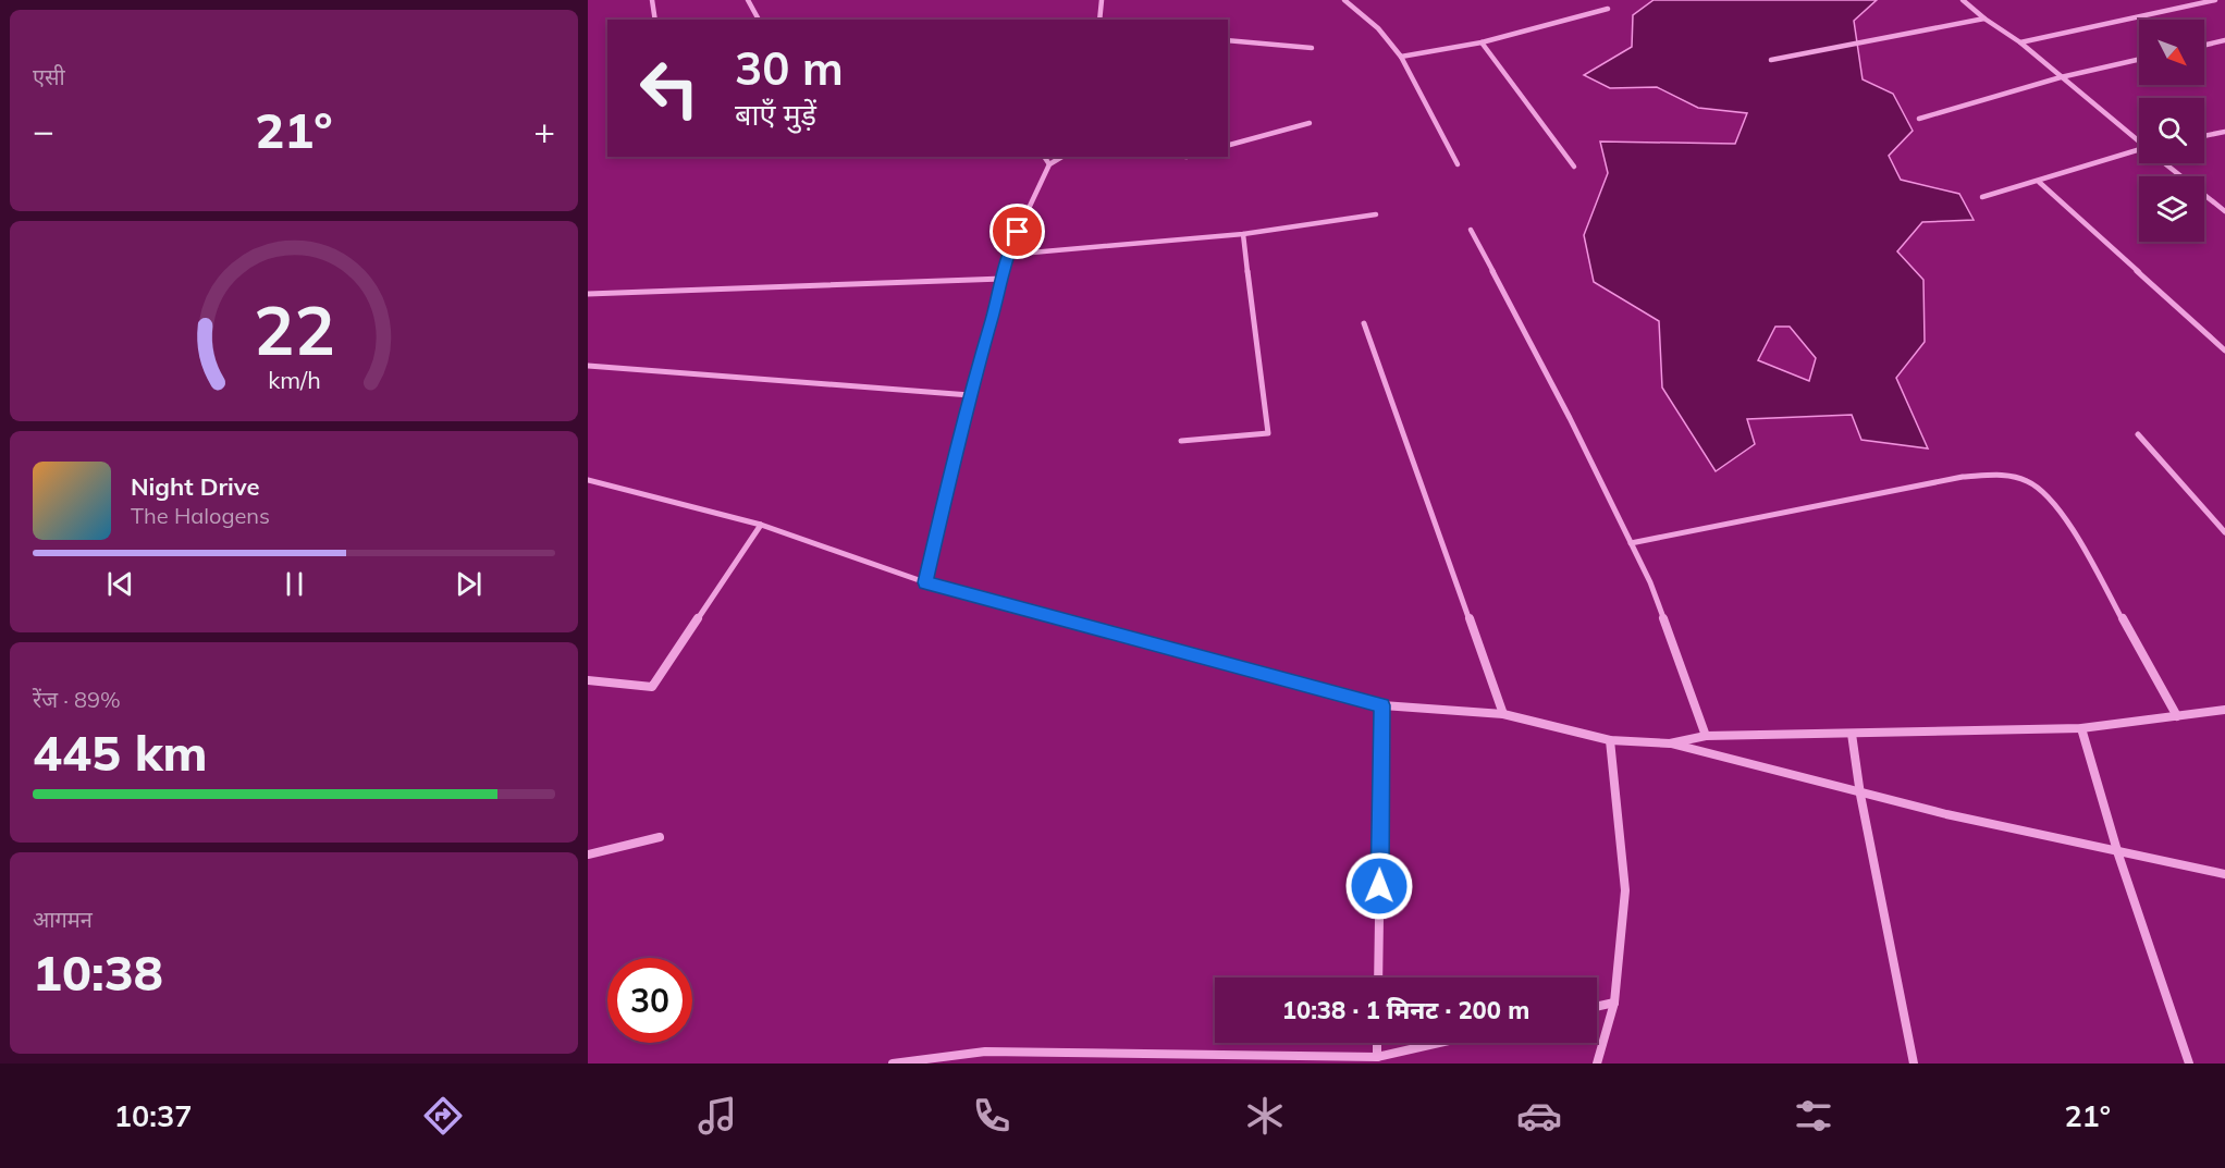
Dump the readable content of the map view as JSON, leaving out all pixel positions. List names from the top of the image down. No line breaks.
{"north":"bottom right","page":{"tile":["एसी",["रेंज · 89%","445 km"],["आगमन","10:38"]],"turn":["30 m","बाएँ मुड़ें"],"heat":["−","21°","+"],"song":["Night Drive","The Halogens"],"limit":"30","trip":"10:38 · 1 मिनट · 200 m","tabs":["10:37","21°"],"gauge":["22","km/h"]}}
